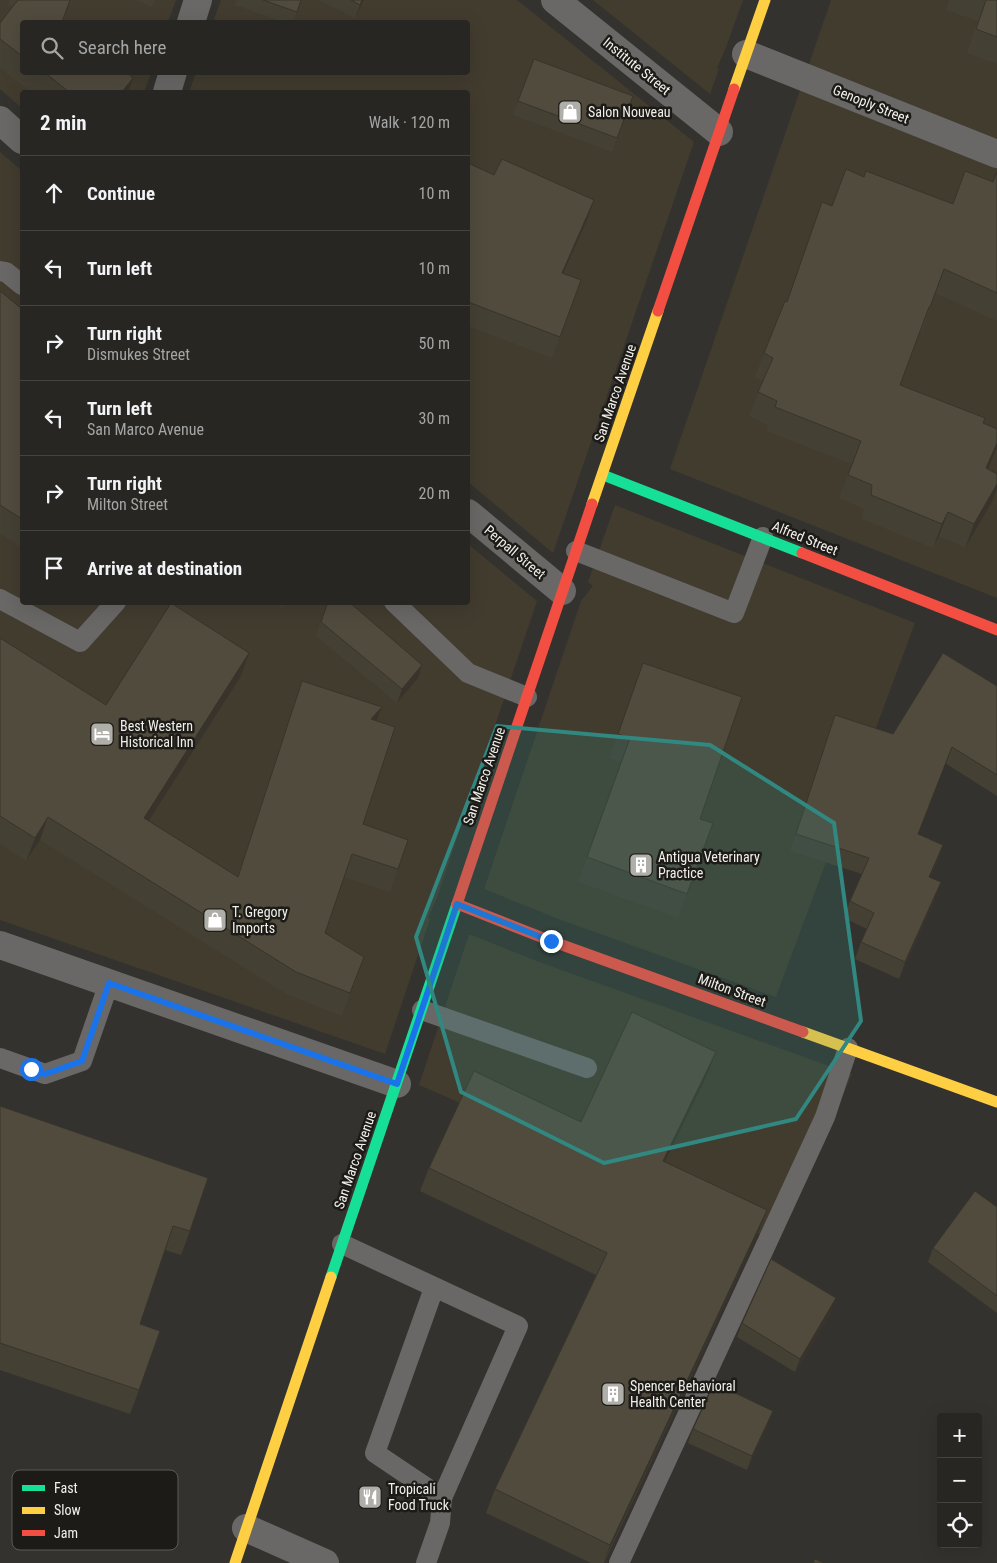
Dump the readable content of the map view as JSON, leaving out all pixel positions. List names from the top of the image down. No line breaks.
{"streets":{"main road":["San Marco Avenue","Alfred Street","Milton Street"],"street":["Institute Street","Genoply Street","Perpall Street"]},"crossings":[["Institute Street","San Marco Avenue"],["Genoply Street","San Marco Avenue"],["San Marco Avenue","Alfred Street"],["San Marco Avenue","Perpall Street"],["San Marco Avenue","Milton Street"]],"places":{"shop":["Salon Nouveau","T. Gregory Imports"],"hotel":["Best Western Historical Inn"],"building":["Antigua Veterinary Practice","Spencer Behavioral Health Center"],"restaurant":["Tropicali Food Truck"]},"legend":["Fast","Slow","Jam"],"page":{"search":"Search here","heading":["2 min","Walk · 120 m"],"list":[["Continue","10 m"],["Turn left","10 m"],["Turn right","Dismukes Street","50 m"],["Turn left","San Marco Avenue","30 m"],["Turn right","Milton Street","20 m"],"Arrive at destination"],"map_buttons":["+","−"]}}
